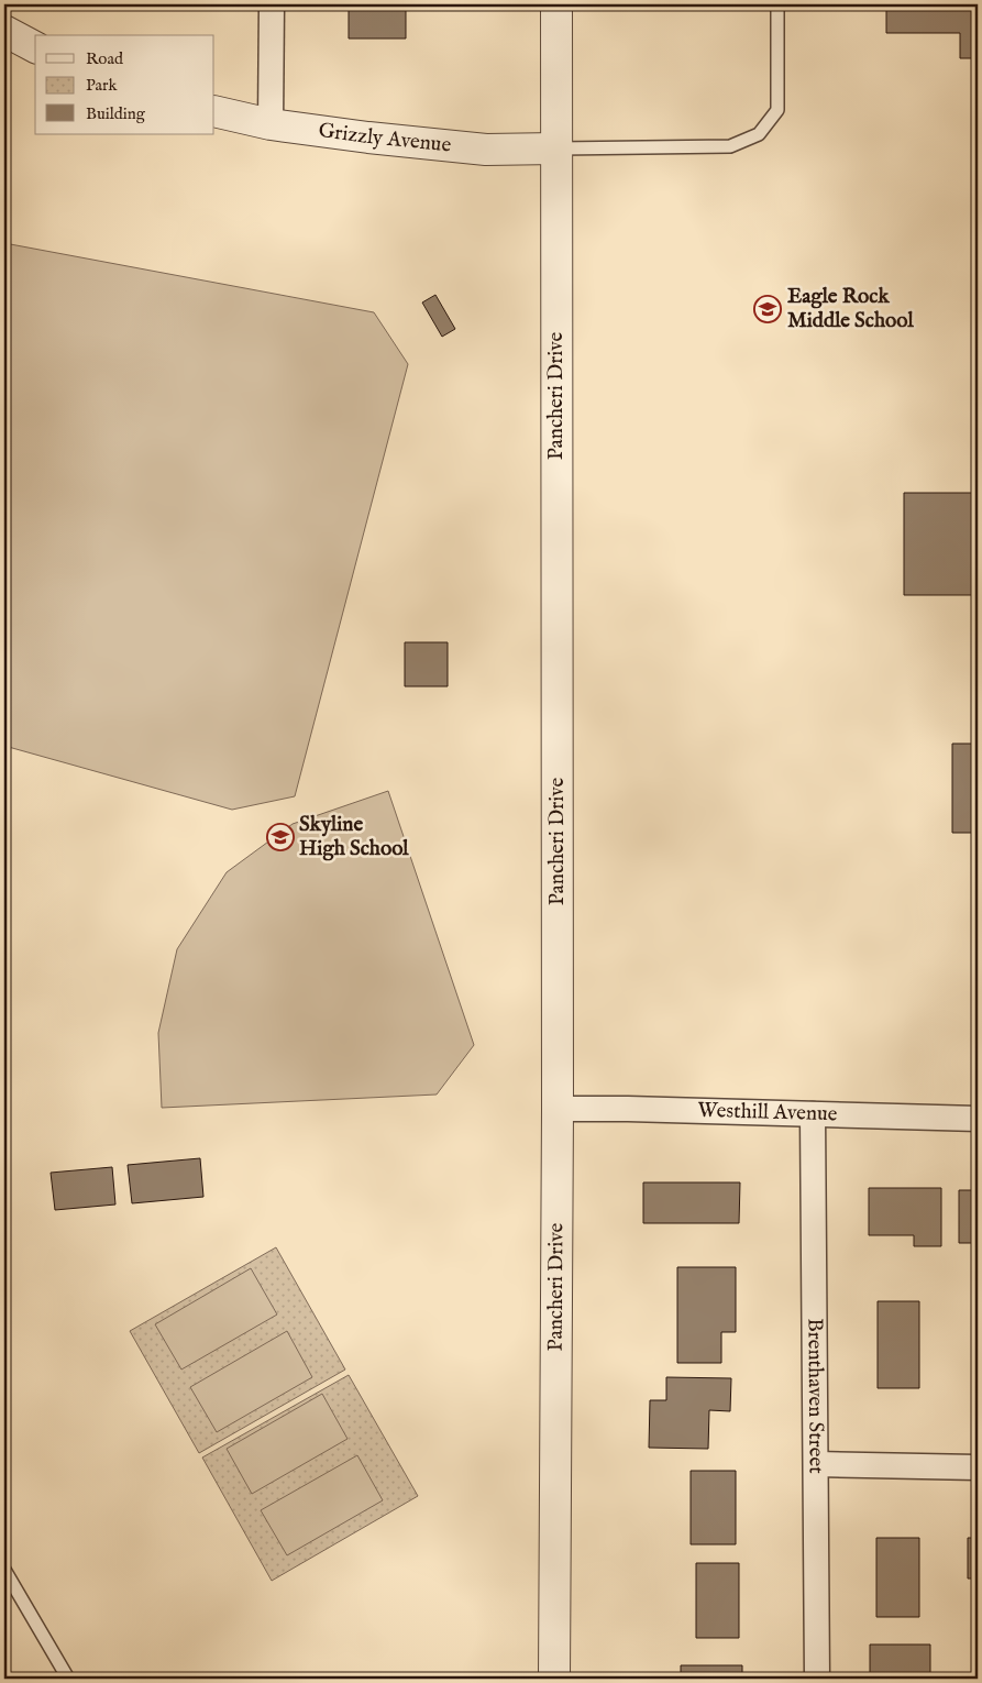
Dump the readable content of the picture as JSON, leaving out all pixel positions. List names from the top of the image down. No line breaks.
{"streets":{"street":["Grizzly Avenue","Pancheri Drive","Westhill Avenue","Brenthaven Street"]},"crossings":[["Grizzly Avenue","Pancheri Drive"],["Pancheri Drive","Westhill Avenue"],["Westhill Avenue","Brenthaven Street"]],"places":{"school or university":["Eagle Rock Middle School","Skyline High School"]},"legend":["Road","Park","Building"]}
